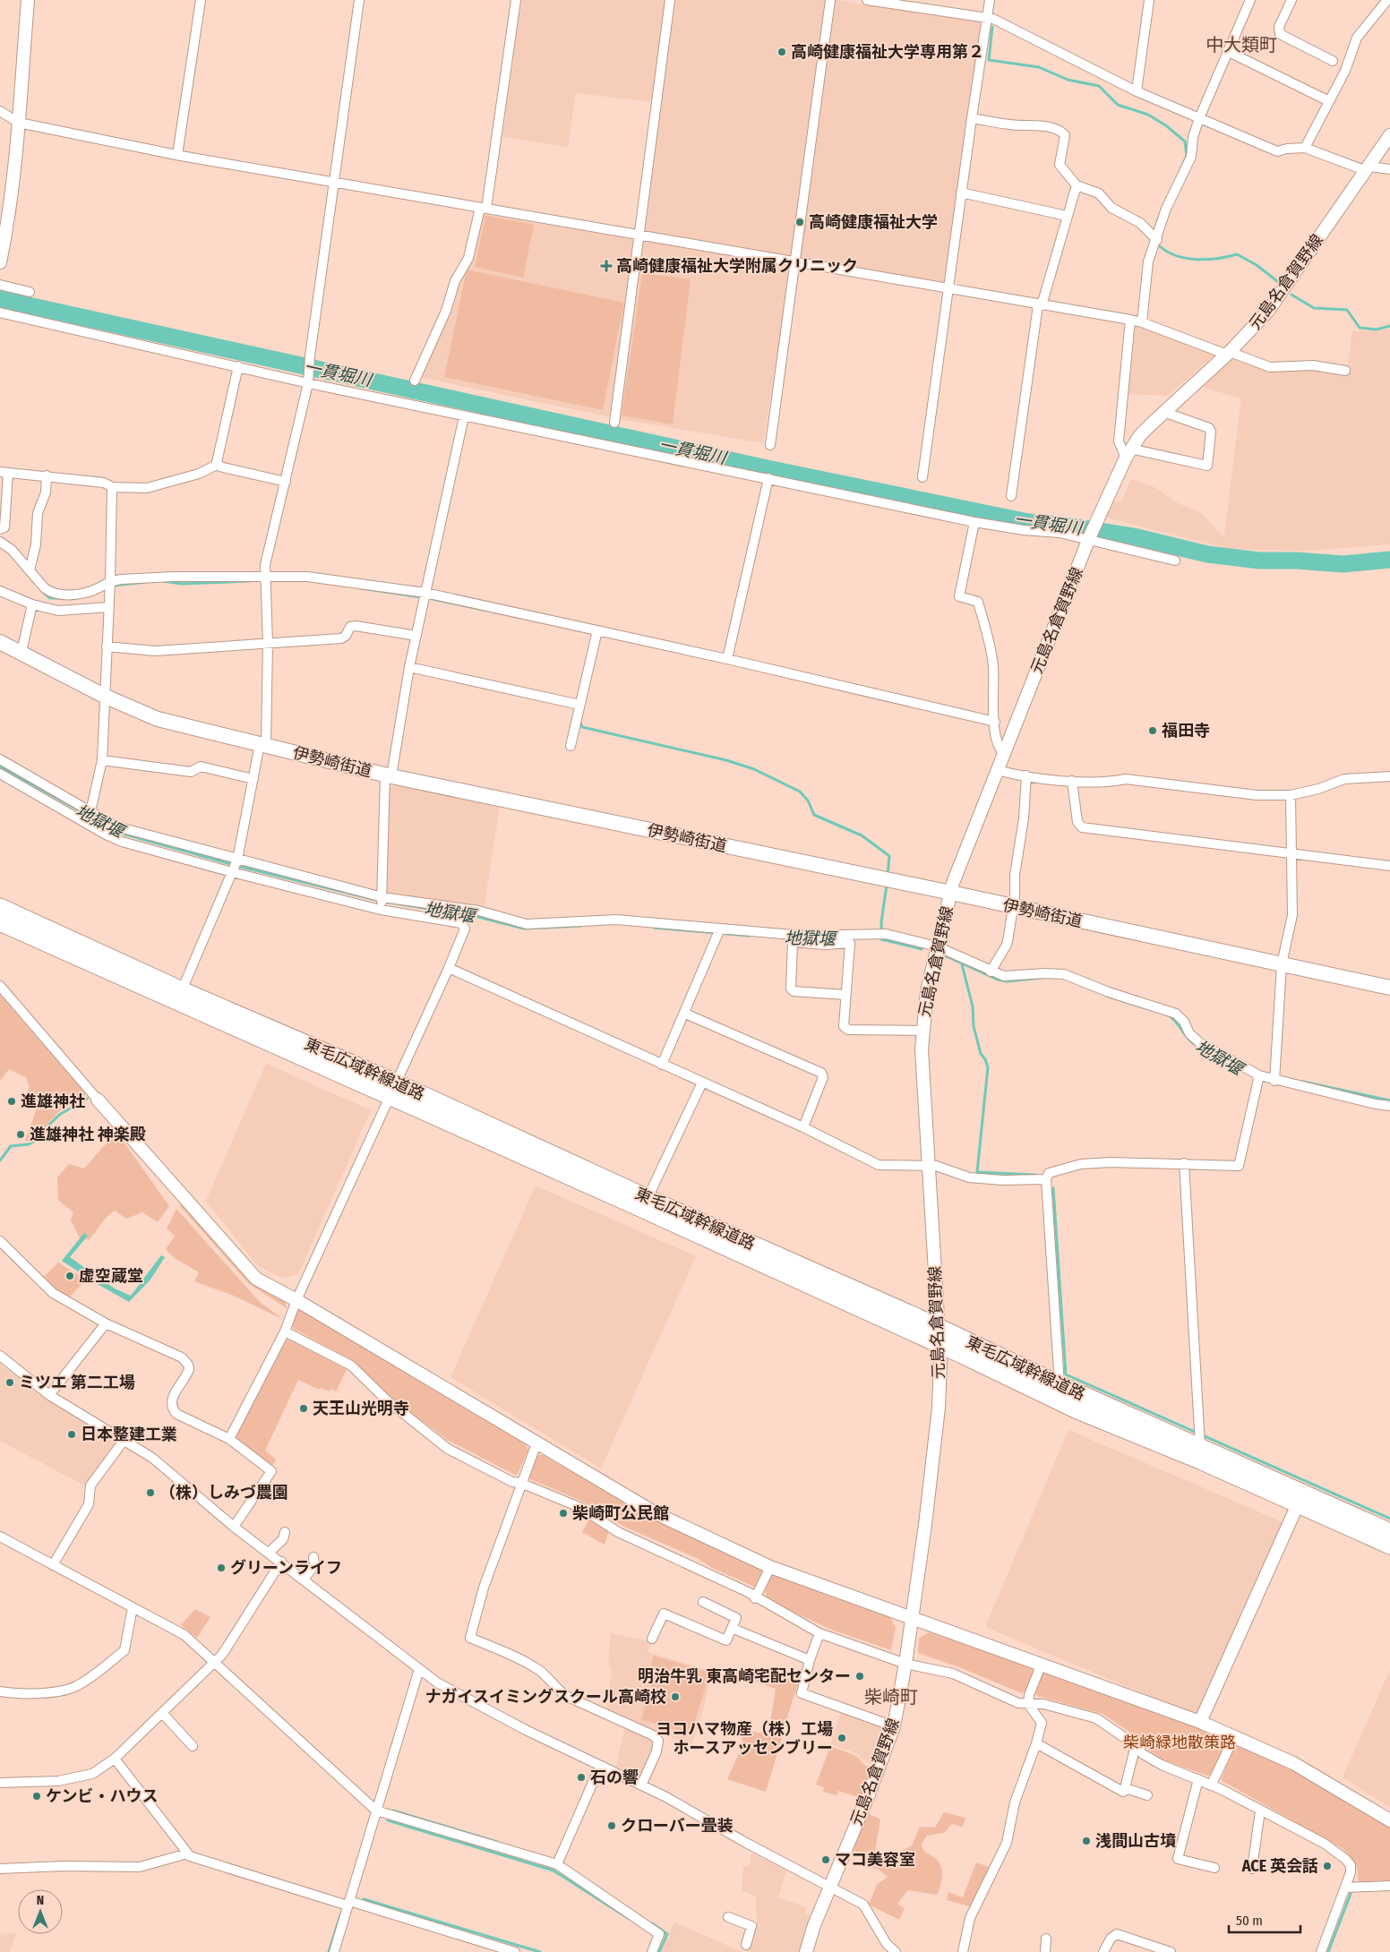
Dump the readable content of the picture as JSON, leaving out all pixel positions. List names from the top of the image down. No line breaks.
{"streets":{"highway":["東毛広域幹線道路"],"main road":["伊勢崎街道"],"street":["元島名倉賀野線"]},"crossings":[["元島名倉賀野線","伊勢崎街道"],["元島名倉賀野線","東毛広域幹線道路"]],"districts":["中大類町","柴崎町"],"water":["一貫堀川","地獄堰"],"parks":["柴崎緑地散策路"],"places":{"other":["高崎健康福祉大学専用第２","高崎健康福祉大学","福田寺","進雄神社","進雄神社 神楽殿","虚空蔵堂","ミツエ 第二工場","天王山光明寺","日本整建工業","（株）しみづ農園","柴崎町公民館","グリーンライフ","明治牛乳 東高崎宅配センター","ナガイスイミングスクール高崎校","ヨコハマ物産（株）工場 ホースアッセンブリー","石の響","ケンビ・ハウス","クローバー畳装","浅間山古墳","マコ美容室","ACE 英会話"],"health":["高崎健康福祉大学附属クリニック"]},"scale_bar":"50 m","north":"top"}
